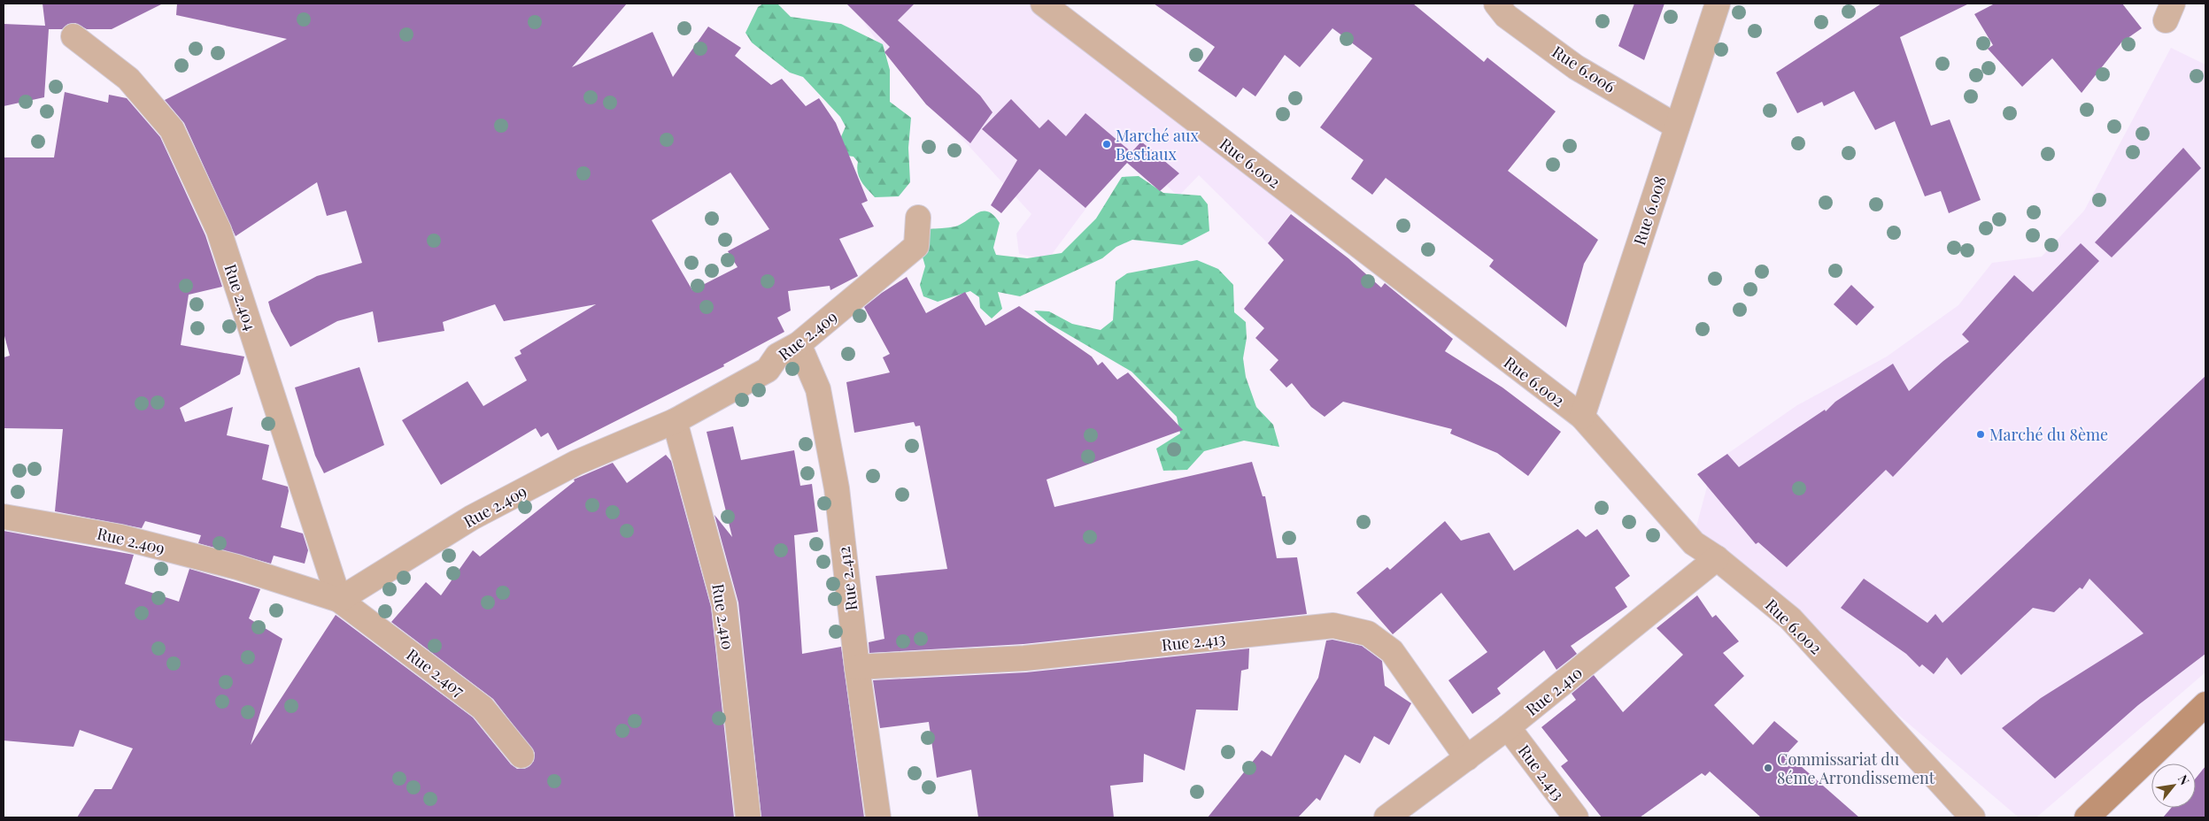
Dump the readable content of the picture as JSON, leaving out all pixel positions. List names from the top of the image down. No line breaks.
{"streets":{"street":["Rue 6.006","Rue 6.002","Rue 6.008","Rue 2.404","Rue 2.409","Rue 2.412","Rue 2.410","Rue 2.413","Rue 2.407"]},"crossings":[["Rue 6.006","Rue 6.008"],["Rue 6.002","Rue 6.008"],["Rue 6.002","Rue 2.410"],["Rue 2.404","Rue 2.409"],["Rue 2.404","Rue 2.407"],["Rue 2.409","Rue 2.412"],["Rue 2.409","Rue 2.410"],["Rue 2.409","Rue 2.407"],["Rue 2.412","Rue 2.413"],["Rue 2.410","Rue 2.413"]],"places":["Marché aux Bestiaux","Marché du 8ème","Commissariat du 8éme Arrondissement"],"north":"top right"}
